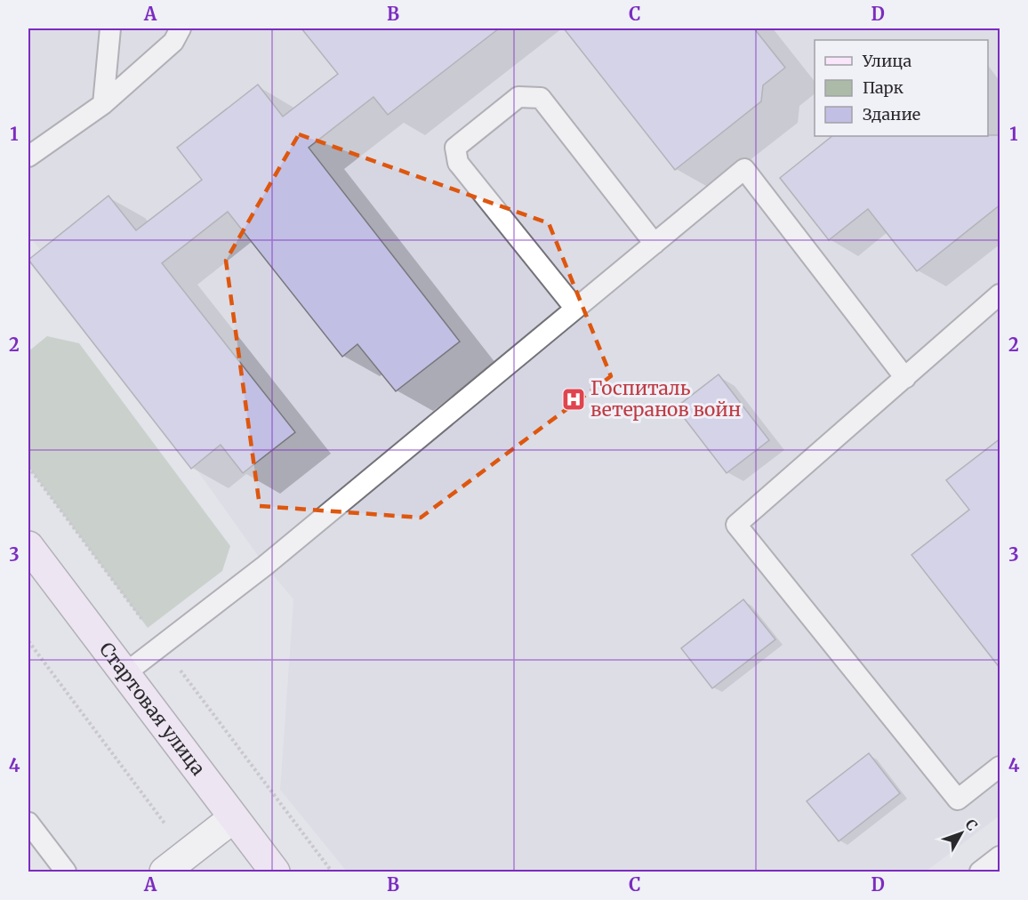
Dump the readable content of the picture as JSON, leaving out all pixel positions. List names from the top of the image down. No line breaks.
{"streets":{"street":["Стартовая улица"]},"places":{"hospital":["Госпиталь ветеранов войн"]},"legend":["Улица","Парк","Здание"],"north":"top right","grid":{"columns":["A","B","C","D"],"rows":["1","2","3","4"]}}
